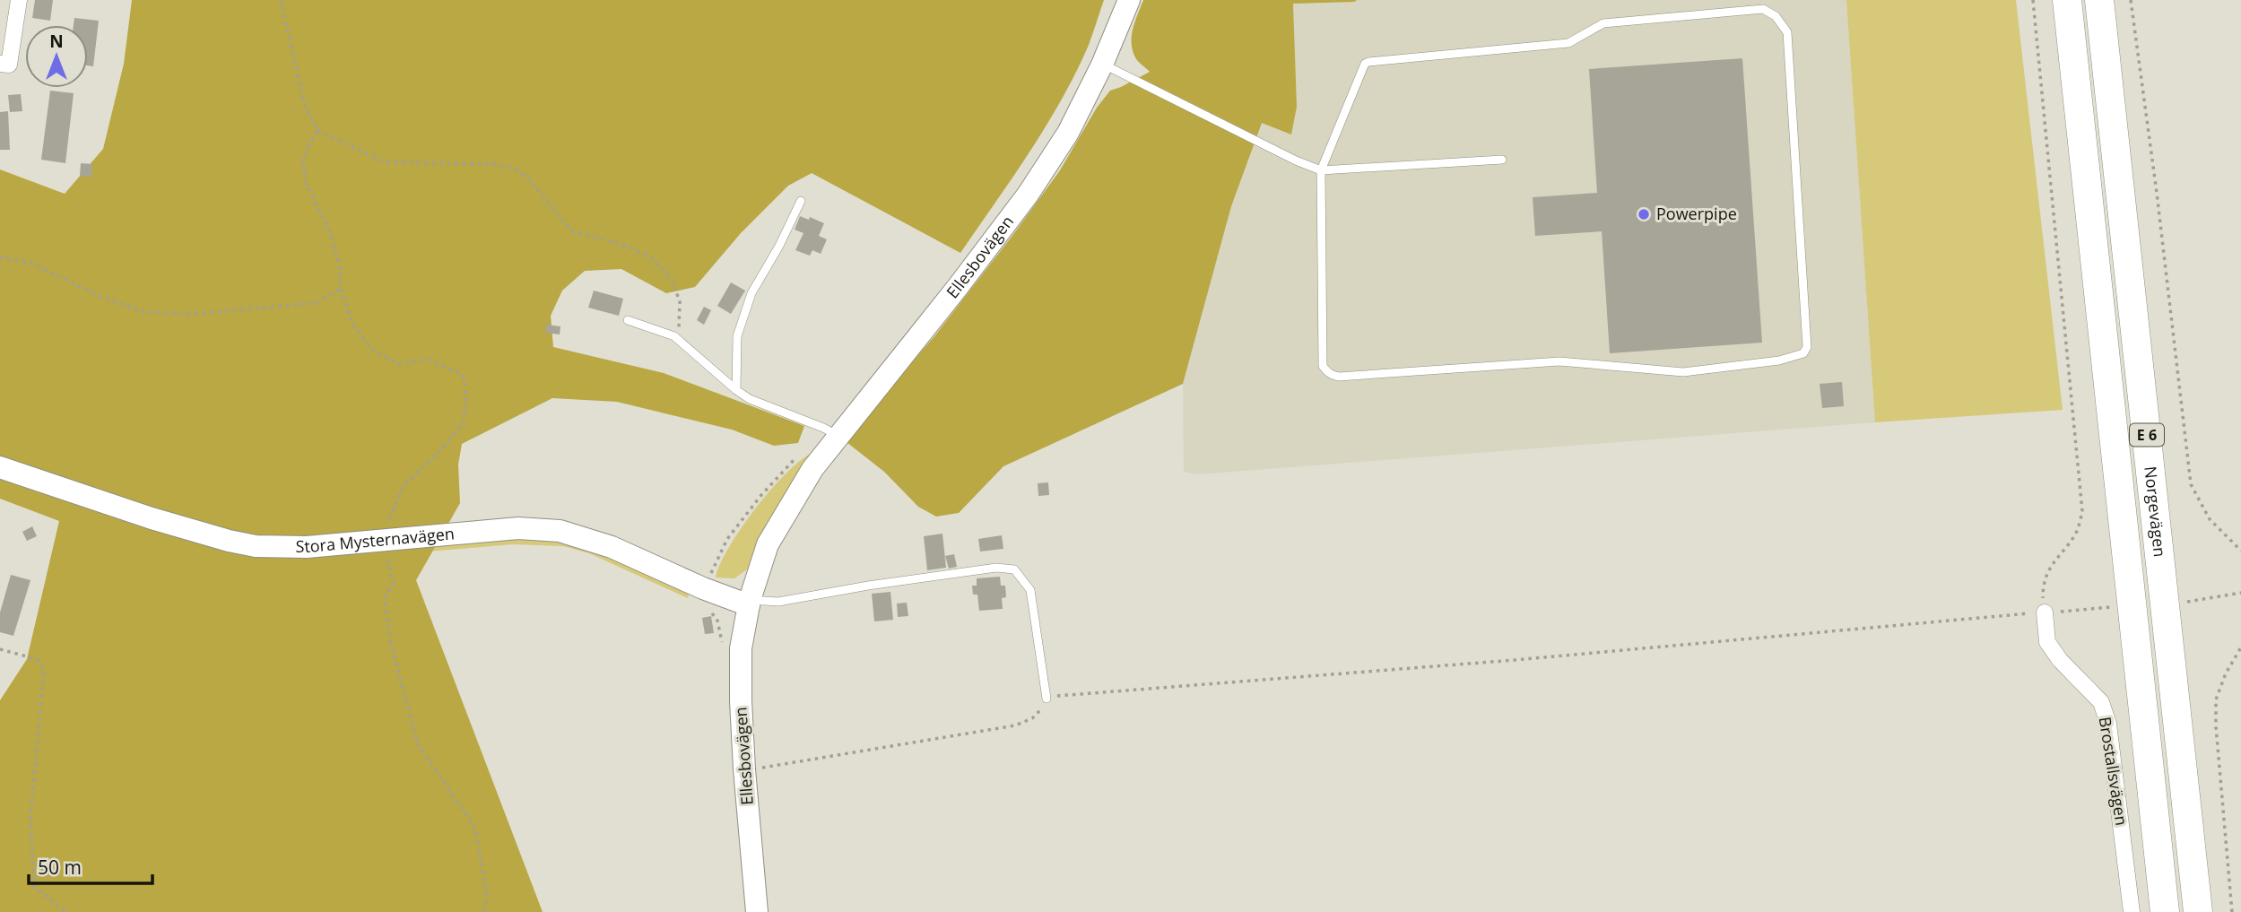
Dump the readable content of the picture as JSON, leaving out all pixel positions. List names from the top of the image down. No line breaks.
{"streets":{"highway":["E 6","Norgevägen"],"main road":["Ellesbovägen","Stora Mysternavägen"],"street":["Brostallsvägen"]},"crossings":[["Ellesbovägen","Stora Mysternavägen"]],"places":["Powerpipe"],"scale_bar":"50 m","north":"top"}
